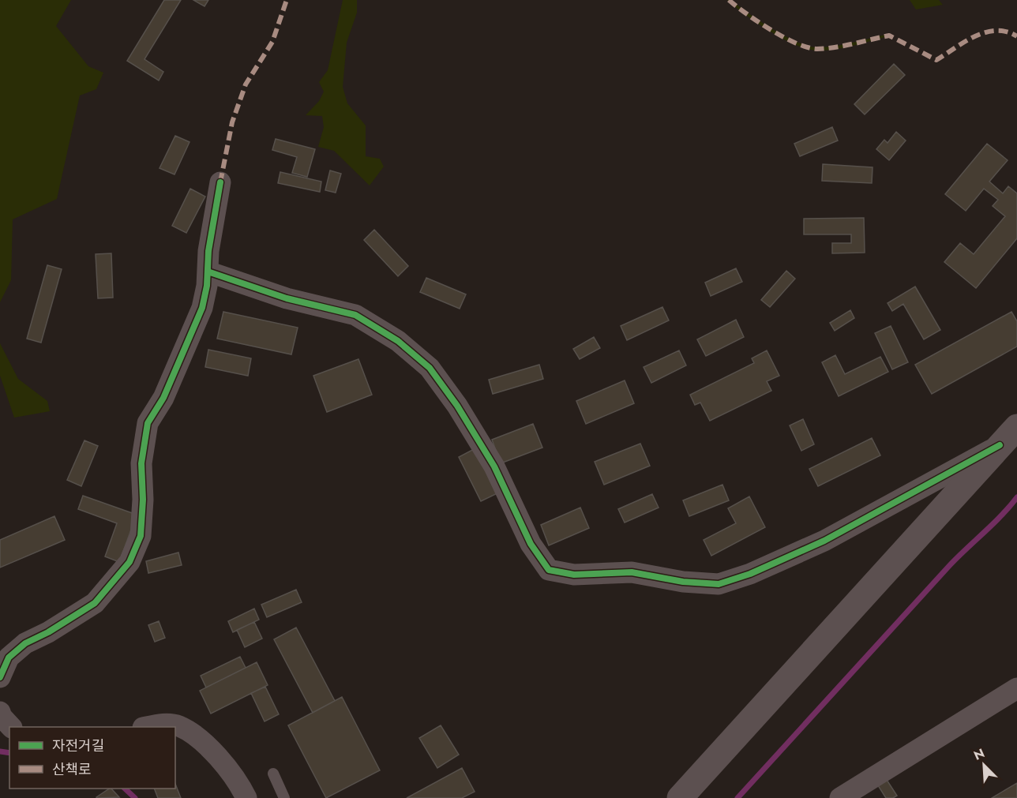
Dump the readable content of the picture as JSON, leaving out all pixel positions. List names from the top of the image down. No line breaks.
{"legend":["자전거길","산책로"],"north":"top left"}
